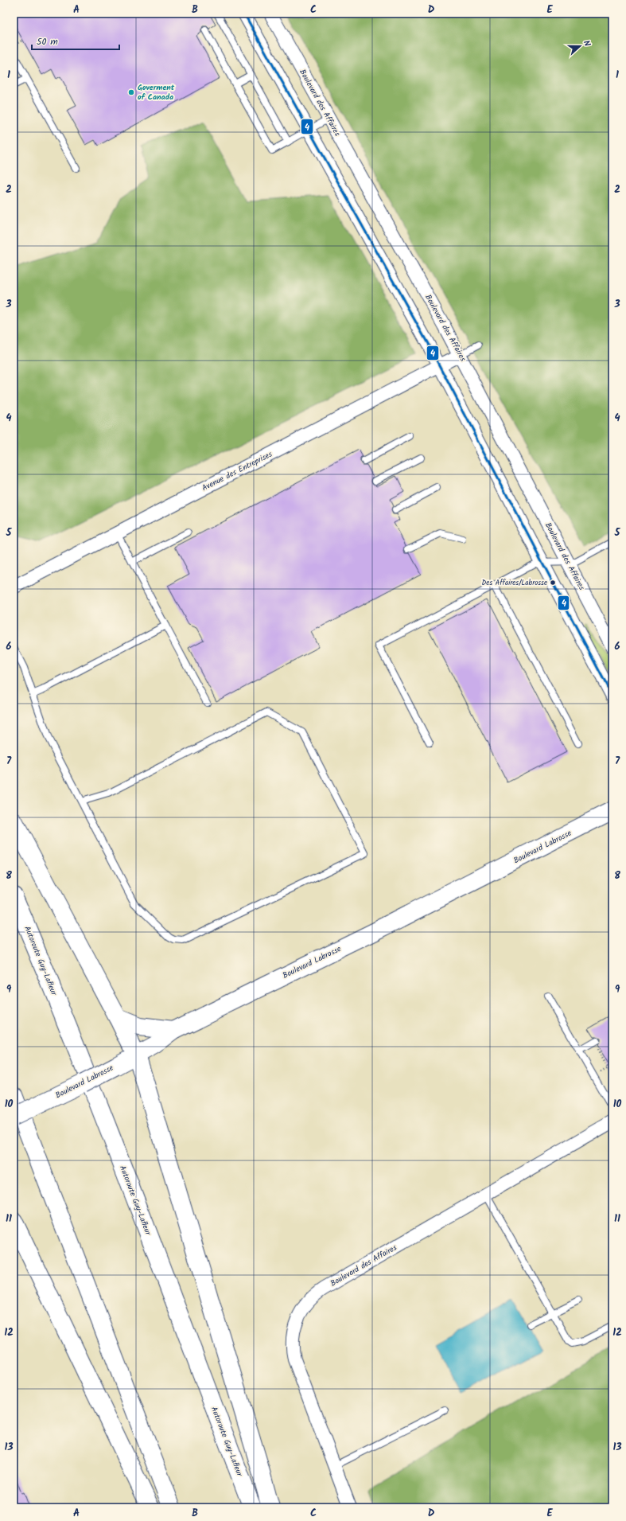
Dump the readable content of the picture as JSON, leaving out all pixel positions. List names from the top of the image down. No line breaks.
{"streets":{"main road":["Boulevard Labrosse","Autoroute Guy-Lafleur"],"street":["Boulevard des Affaires","Avenue des Entreprises"]},"crossings":[["Boulevard des Affaires","Avenue des Entreprises"]],"places":["Goverment of Canada","Des Affaires/Labrosse"],"lines":["transit line 4"],"scale_bar":"50 m","north":"right","grid":{"columns":["A","B","C","D","E"],"rows":["1","2","3","4","5","6","7","8","9","10","11","12","13"]}}
